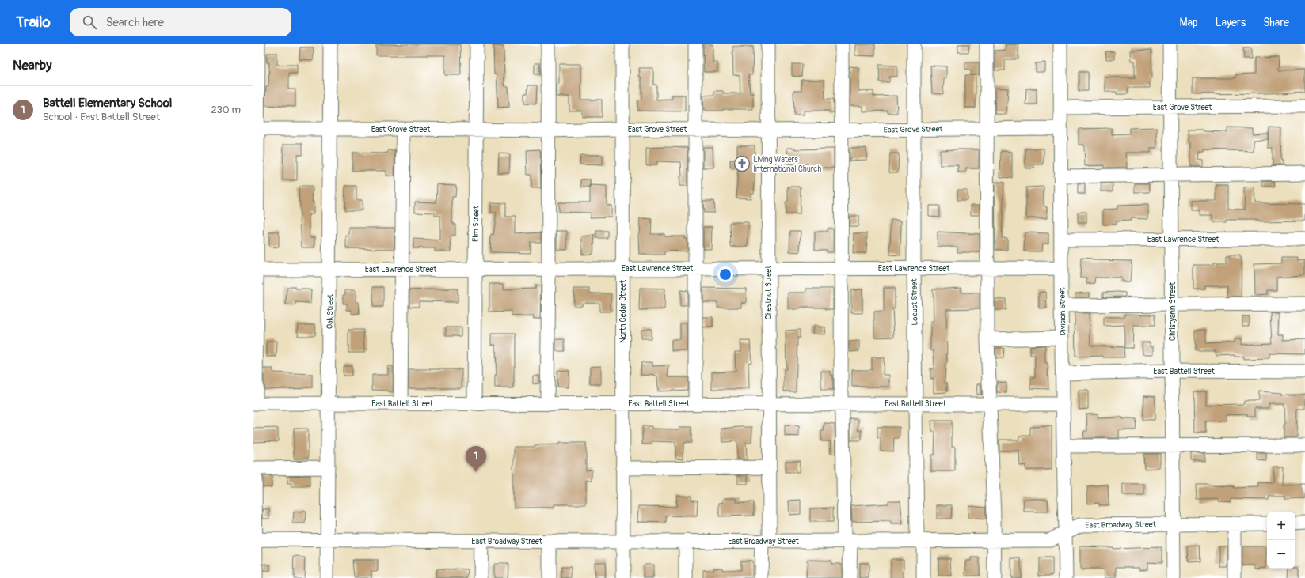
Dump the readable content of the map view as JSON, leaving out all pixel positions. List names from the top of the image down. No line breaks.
{"streets":{"street":["East Grove Street","Elm Street","East Lawrence Street","Chestnut Street","Locust Street","Oak Street","North Cedar Street","Division Street","Christyann Street","East Battell Street","East Broadway Street"]},"crossings":[["East Grove Street","Elm Street"],["East Grove Street","Chestnut Street"],["East Grove Street","Locust Street"],["East Grove Street","Oak Street"],["East Grove Street","North Cedar Street"],["East Grove Street","Division Street"],["East Grove Street","Christyann Street"],["Elm Street","East Lawrence Street"],["Elm Street","East Battell Street"],["East Lawrence Street","Chestnut Street"],["East Lawrence Street","Locust Street"],["East Lawrence Street","Oak Street"],["East Lawrence Street","North Cedar Street"],["East Lawrence Street","Division Street"],["East Lawrence Street","Christyann Street"],["Chestnut Street","East Battell Street"],["Chestnut Street","East Broadway Street"],["Locust Street","East Battell Street"],["Locust Street","East Broadway Street"],["Oak Street","East Battell Street"],["Oak Street","East Broadway Street"],["North Cedar Street","East Battell Street"],["North Cedar Street","East Broadway Street"],["Division Street","East Battell Street"],["Division Street","East Broadway Street"],["Christyann Street","East Battell Street"],["Christyann Street","East Broadway Street"]],"places":{"church":["Living Waters International Church"]},"page":{"header":"Trailo","search":"Search here","nav":["Map","Layers","Share"],"heading":"Nearby","list":[{"mark":"1","name":"Battell Elementary School","note":"School · East Battell Street","value":"230 m"}],"pins":"1","map_buttons":["+","−"]}}
